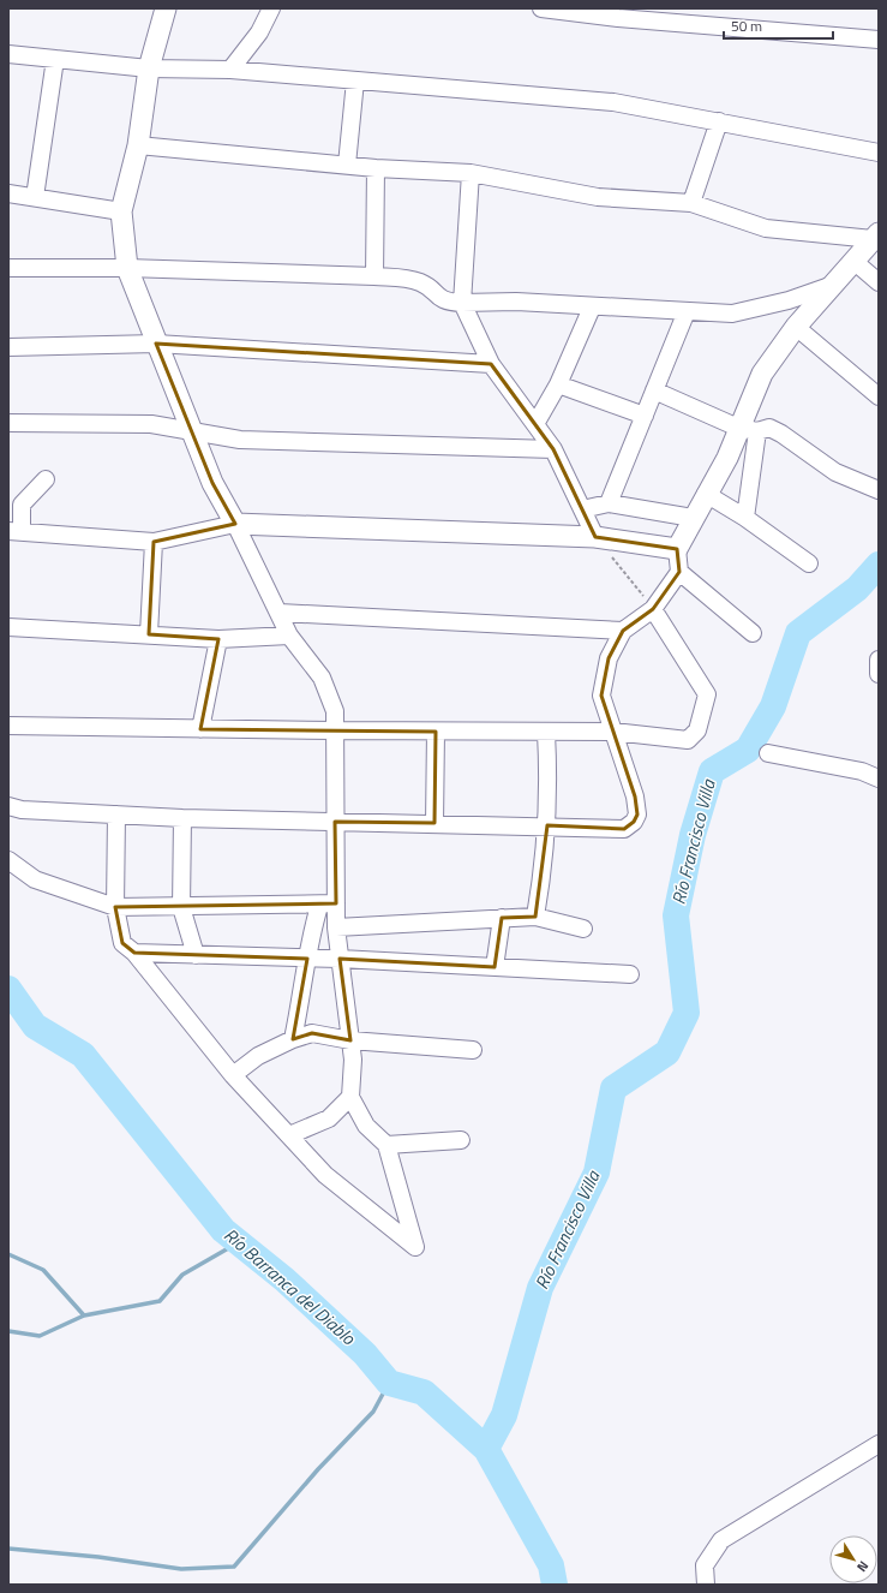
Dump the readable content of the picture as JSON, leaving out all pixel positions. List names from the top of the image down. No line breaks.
{"water":["Río Francisco Villa","Río Barranca del Diablo"],"scale_bar":"50 m","north":"bottom right"}
